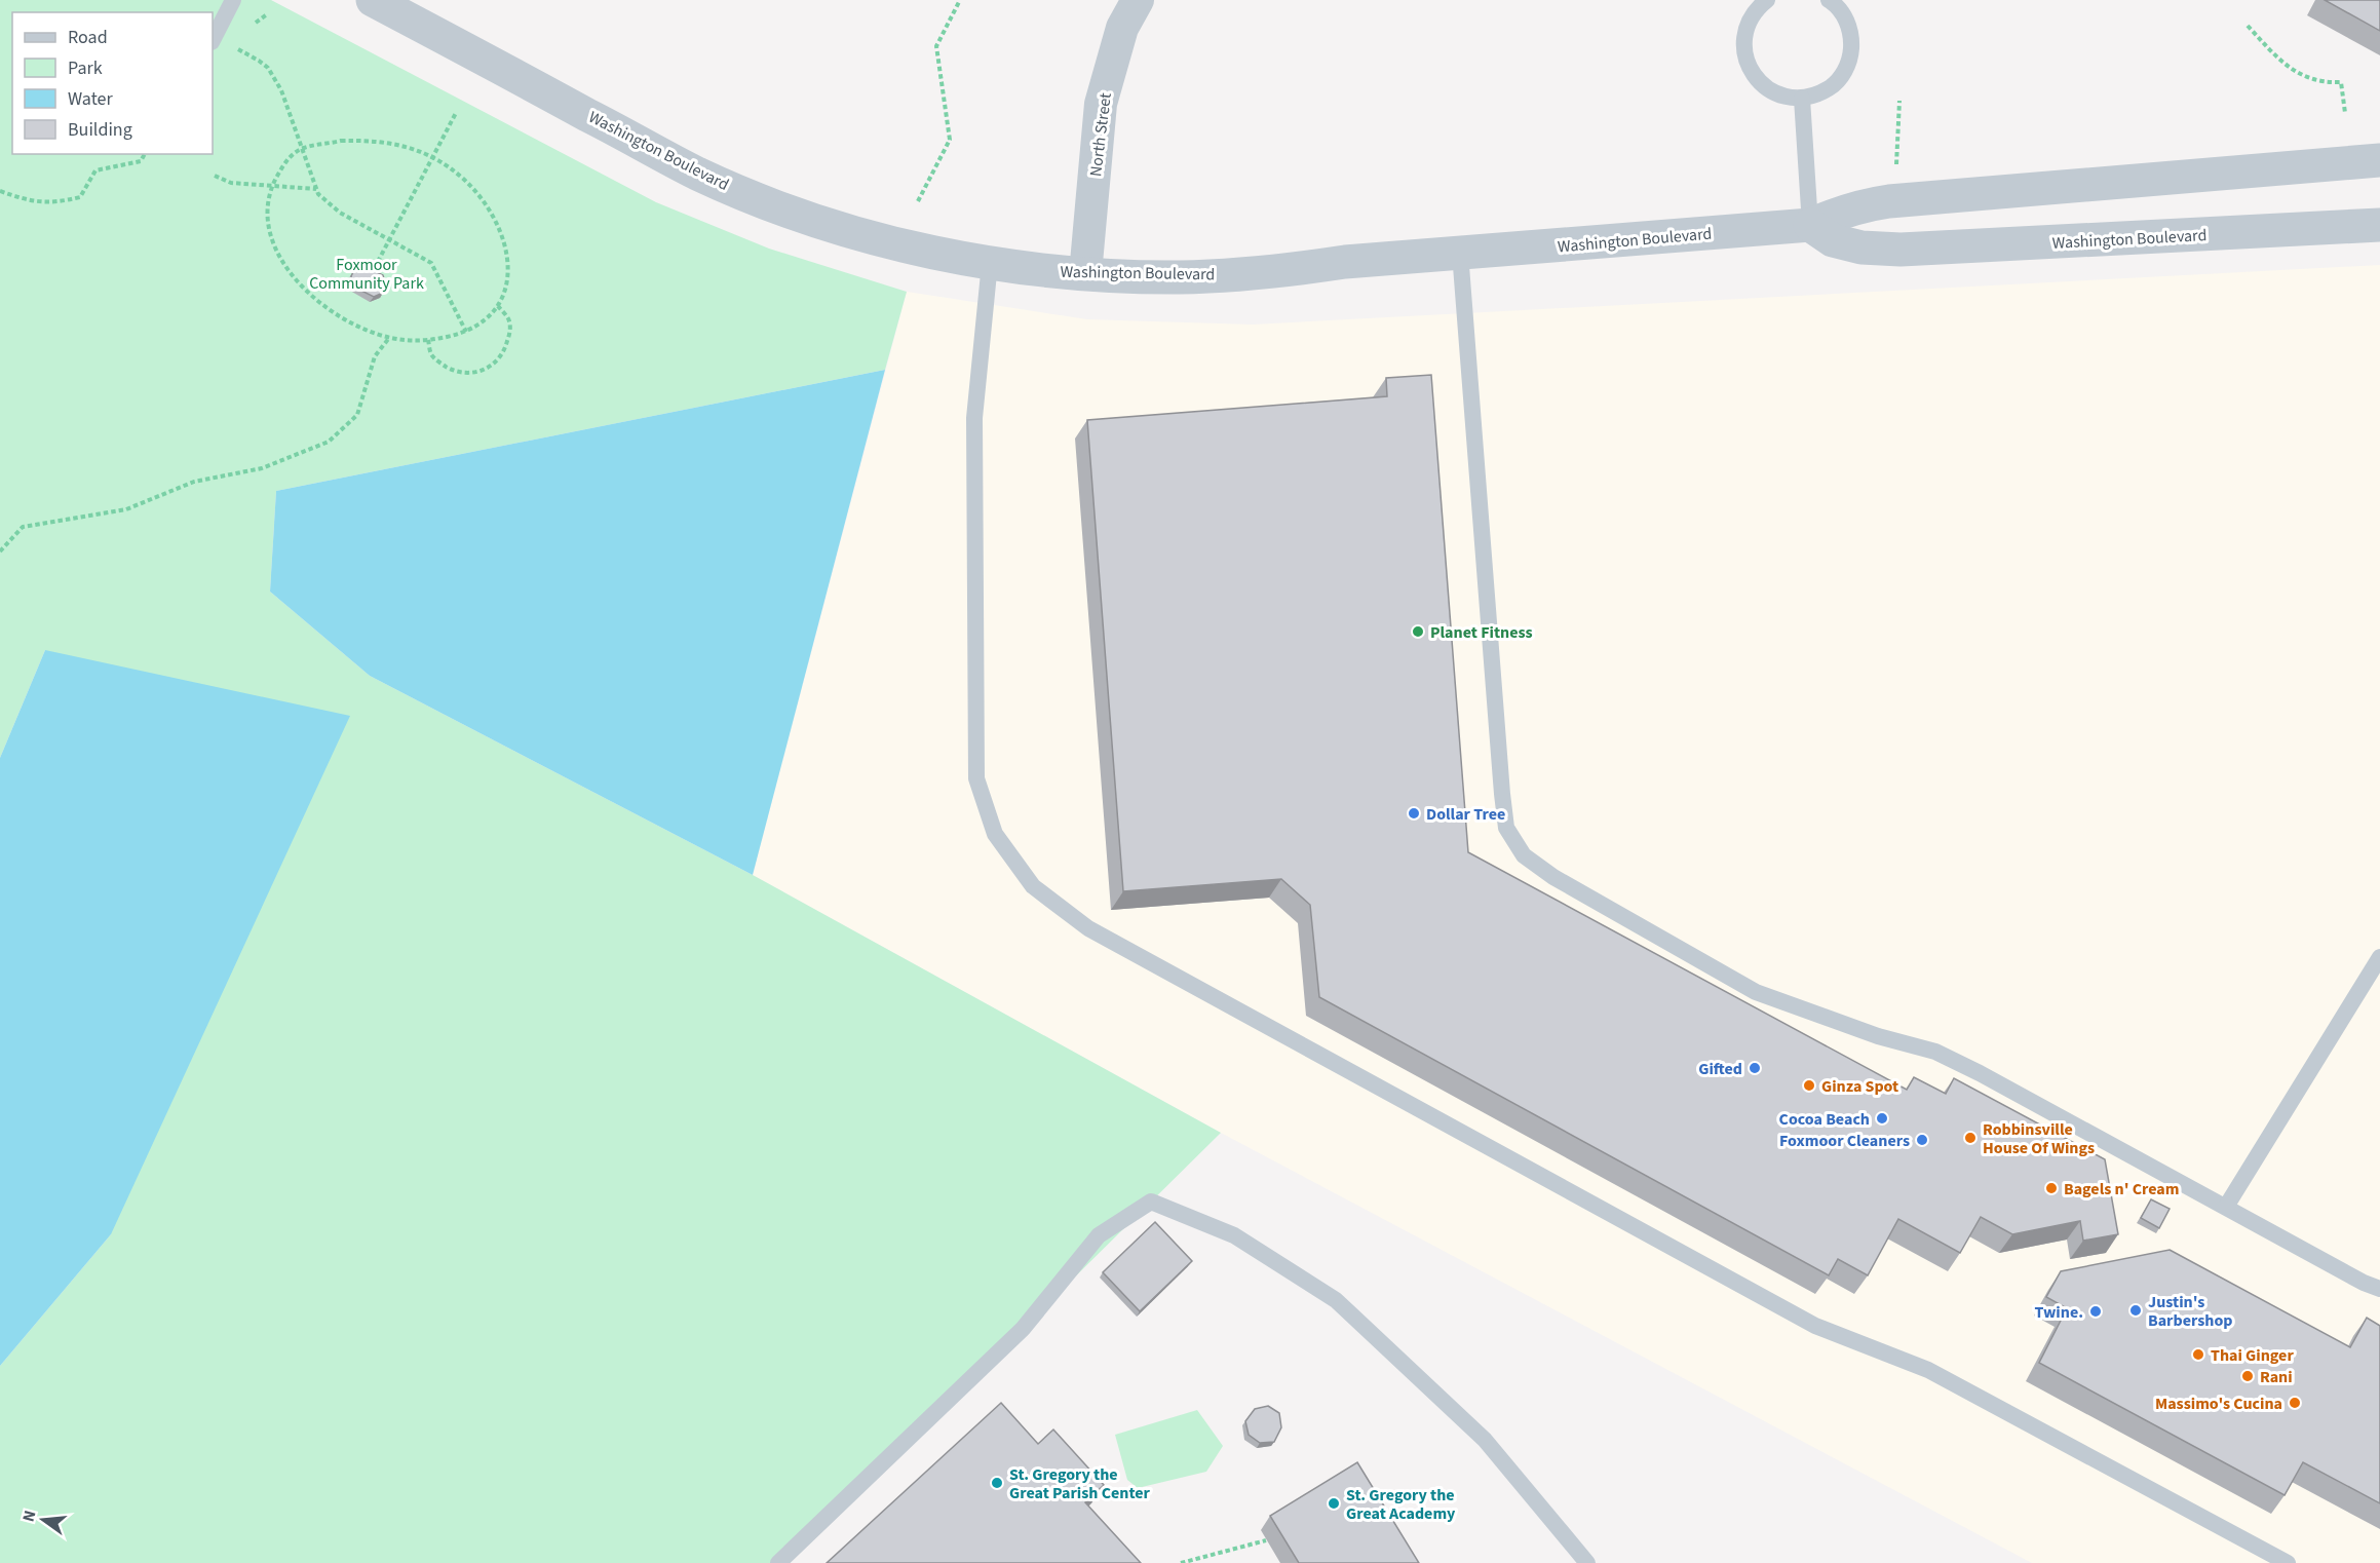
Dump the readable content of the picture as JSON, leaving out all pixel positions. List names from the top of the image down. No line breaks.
{"streets":{"street":["North Street","Washington Boulevard"]},"crossings":[["North Street","Washington Boulevard"]],"parks":["Foxmoor Community Park"],"places":["Planet Fitness","Dollar Tree","Gifted","Ginza Spot","Cocoa Beach","Robbinsville House Of Wings","Foxmoor Cleaners","Bagels n' Cream","Justin's Barbershop","Twine.","Thai Ginger","Rani","Massimo's Cucina","St. Gregory the Great Parish Center","St. Gregory the Great Academy"],"legend":["Road","Park","Water","Building"],"north":"left"}
